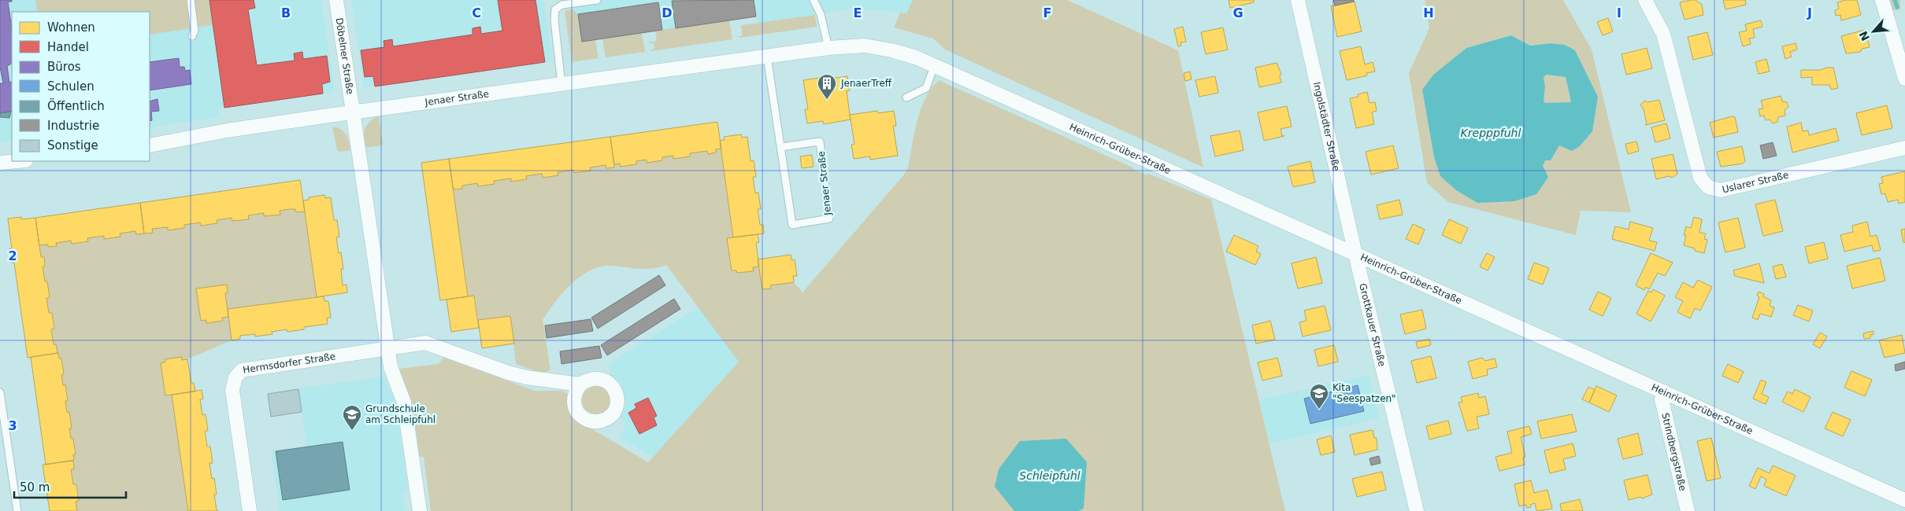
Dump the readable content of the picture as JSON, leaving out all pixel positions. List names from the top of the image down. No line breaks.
{"streets":{"street":["Döbelner Straße","Jenaer Straße","Ingolstädter Straße","Heinrich-Grüber-Straße","Uslarer Straße","Grottkauer Straße","Hermsdorfer Straße","Strindbergstraße"]},"crossings":[["Döbelner Straße","Jenaer Straße"],["Jenaer Straße","Heinrich-Grüber-Straße"],["Ingolstädter Straße","Heinrich-Grüber-Straße"],["Ingolstädter Straße","Grottkauer Straße"],["Heinrich-Grüber-Straße","Grottkauer Straße"],["Heinrich-Grüber-Straße","Strindbergstraße"]],"water":["Krepppfuhl","Schleipfuhl"],"places":{"building":["JenaerTreff"],"school or university":["Kita \"Seespatzen\"","Grundschule am Schleipfuhl"]},"legend":["Wohnen","Handel","Büros","Schulen","Öffentlich","Industrie","Sonstige"],"scale_bar":"50 m","north":"bottom left","grid":{"columns":["B","C","D","E","F","G","H","I","J"],"rows":["2","3"]}}
